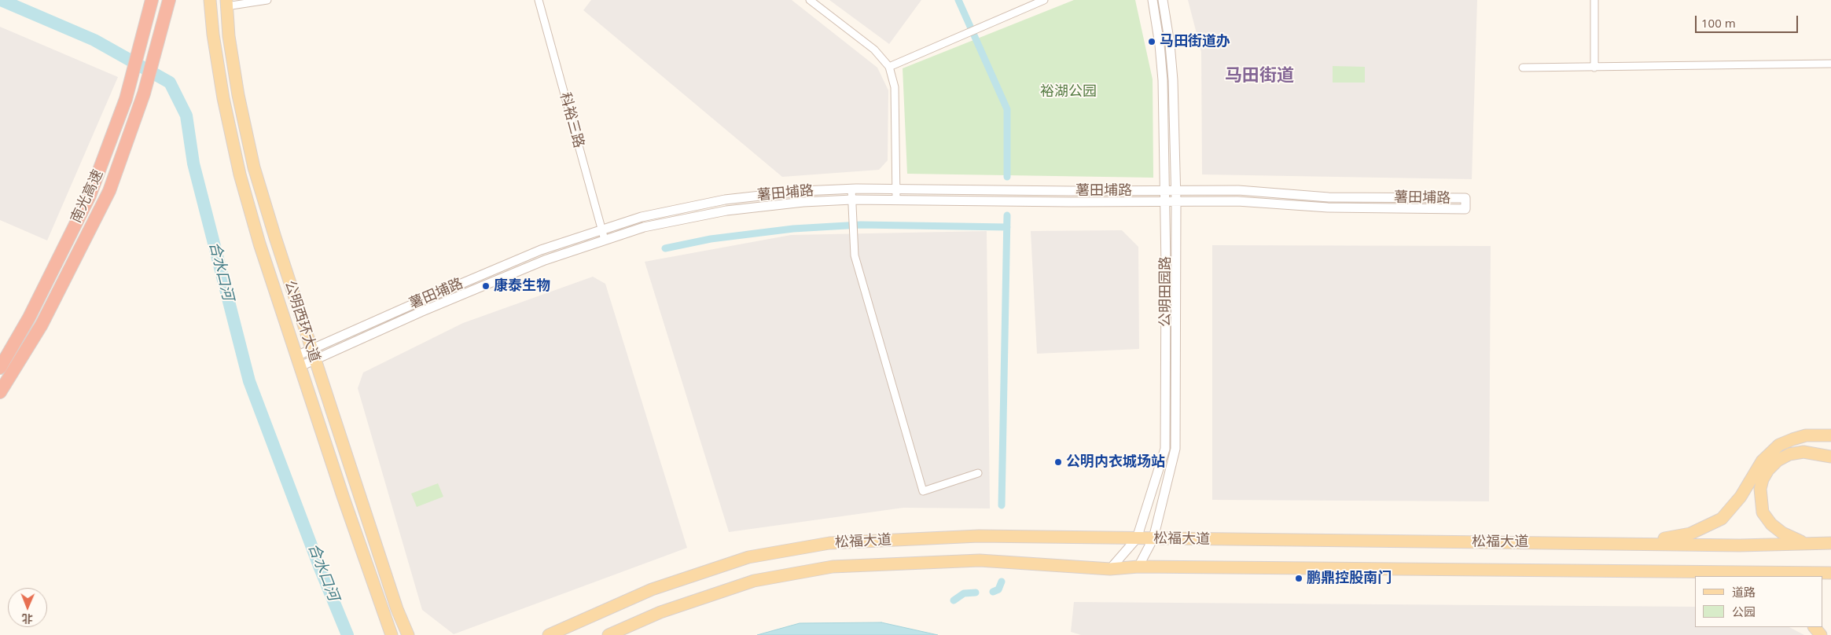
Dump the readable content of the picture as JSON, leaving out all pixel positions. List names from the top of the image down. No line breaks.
{"streets":{"highway":["南光高速"],"main road":["公明西环大道","松福大道"],"street":["科裕三路","薯田埔路","公明田园路"]},"crossings":[["科裕三路","薯田埔路"],["薯田埔路","公明田园路"],["薯田埔路","公明西环大道"],["公明田园路","松福大道"]],"districts":["马田街道"],"water":["合水口河"],"parks":["裕湖公园"],"places":["马田街道办","康泰生物","公明内衣城场站","鹏鼎控股南门"],"legend":["道路","公园"],"scale_bar":"100 m","north":"bottom"}
